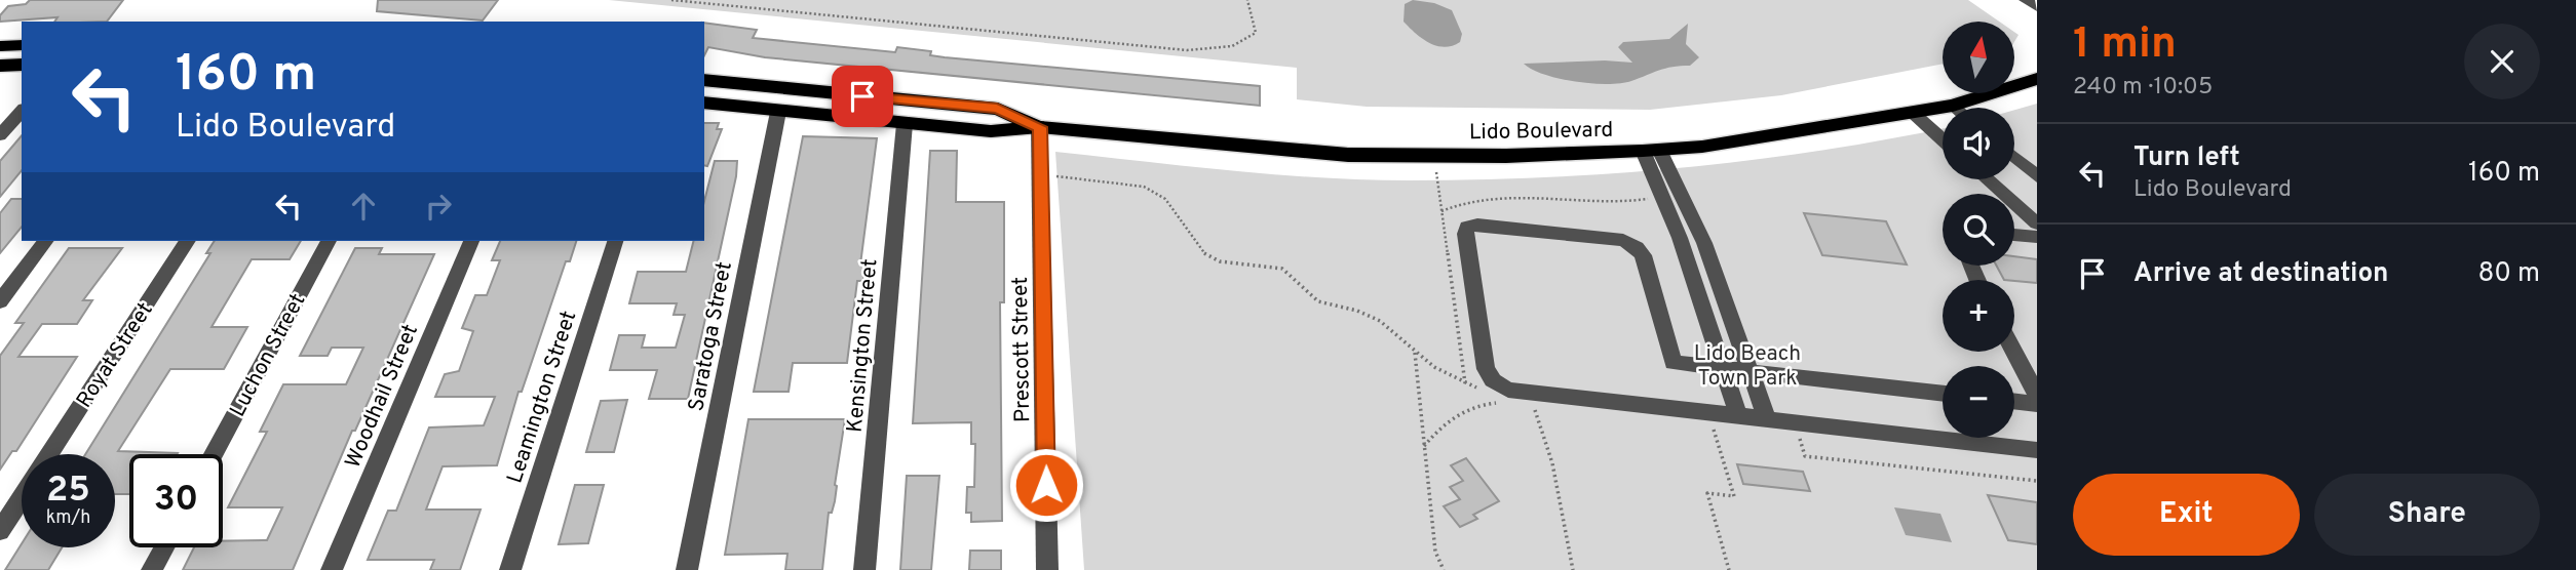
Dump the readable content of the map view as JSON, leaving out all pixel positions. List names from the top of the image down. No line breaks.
{"streets":{"highway":["Lido Boulevard"],"street":["Saratoga Street","Kensington Street","Prescott Street","Royat Street","Luchon Street","Woodhail Street","Leamington Street"]},"crossings":[["Lido Boulevard","Saratoga Street"],["Lido Boulevard","Kensington Street"],["Lido Boulevard","Prescott Street"]],"parks":["Lido Beach Town Park"],"north":"top","page":{"heading":["1 min","240 m · 10:05"],"map_buttons":["+","−"],"turn":["160 m","Lido Boulevard"],"list":[{"name":"Turn left","note":"Lido Boulevard","value":"160 m"},{"name":"Arrive at destination","value":"80 m"}],"speed":"25 km/h","limit":"30","buttons":["Exit","Share"]}}
